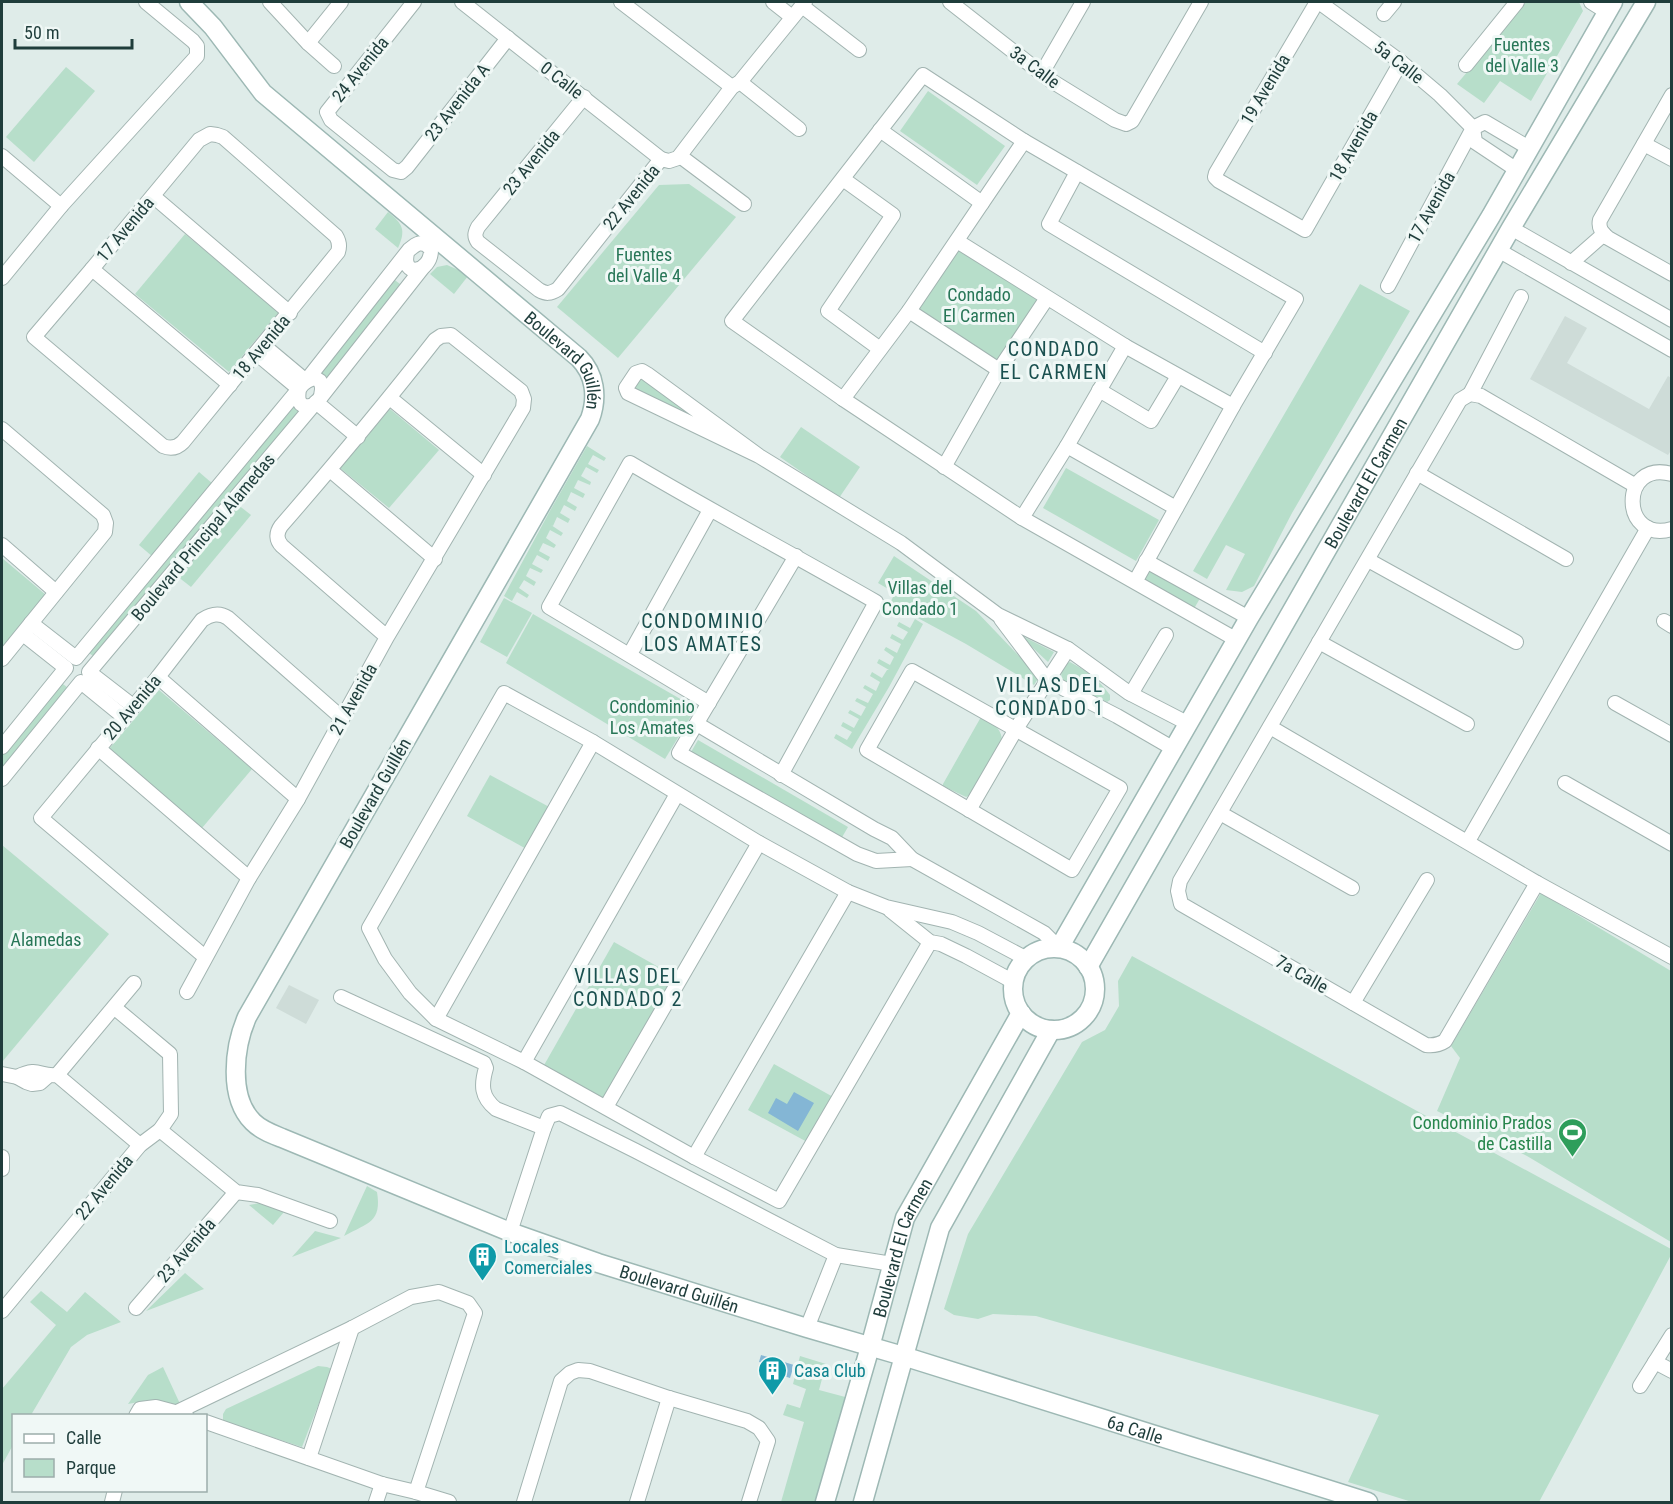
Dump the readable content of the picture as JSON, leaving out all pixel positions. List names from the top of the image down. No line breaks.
{"streets":{"main road":["Boulevard Guillén","Boulevard El Carmen","6a Calle"],"street":["5a Calle","3a Calle","24 Avenida","0 Calle","19 Avenida","23 Avenida A","18 Avenida","23 Avenida","22 Avenida","17 Avenida","Boulevard Principal Alamedas","21 Avenida","20 Avenida","7a Calle"]},"crossings":[["5a Calle","19 Avenida"],["5a Calle","18 Avenida"],["5a Calle","17 Avenida"],["5a Calle","Boulevard El Carmen"],["24 Avenida","23 Avenida A"],["0 Calle","23 Avenida A"],["0 Calle","23 Avenida"],["0 Calle","22 Avenida"],["19 Avenida","18 Avenida"],["18 Avenida","17 Avenida"],["23 Avenida","22 Avenida"],["Boulevard Guillén","Boulevard El Carmen"],["Boulevard Guillén","6a Calle"],["Boulevard El Carmen","6a Calle"],["21 Avenida","20 Avenida"]],"districts":["CONDADO EL CARMEN","CONDOMINIO LOS AMATES","VILLAS DEL CONDADO 1","VILLAS DEL CONDADO 2"],"parks":["Fuentes del Valle 3","Fuentes del Valle 4","Condado El Carmen","Villas del Condado 1","Condominio Los Amates","Alamedas"],"places":{"sports":["Condominio Prados de Castilla"],"building":["Locales Comerciales","Casa Club"]},"legend":["Calle","Parque"],"scale_bar":"50 m"}
